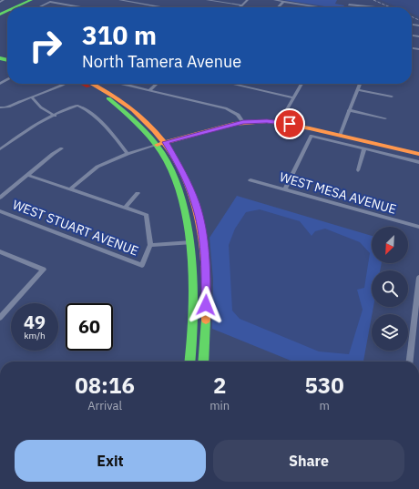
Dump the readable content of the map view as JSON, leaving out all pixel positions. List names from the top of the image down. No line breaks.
{"streets":{"street":["WEST MESA AVENUE","WEST STUART AVENUE"]},"north":"bottom left","page":{"turn":["310 m","North Tamera Avenue"],"speed":"49 km/h","limit":"60","eta":["08:16","Arrival","2","min","530","m"],"buttons":["Exit","Share"]}}
